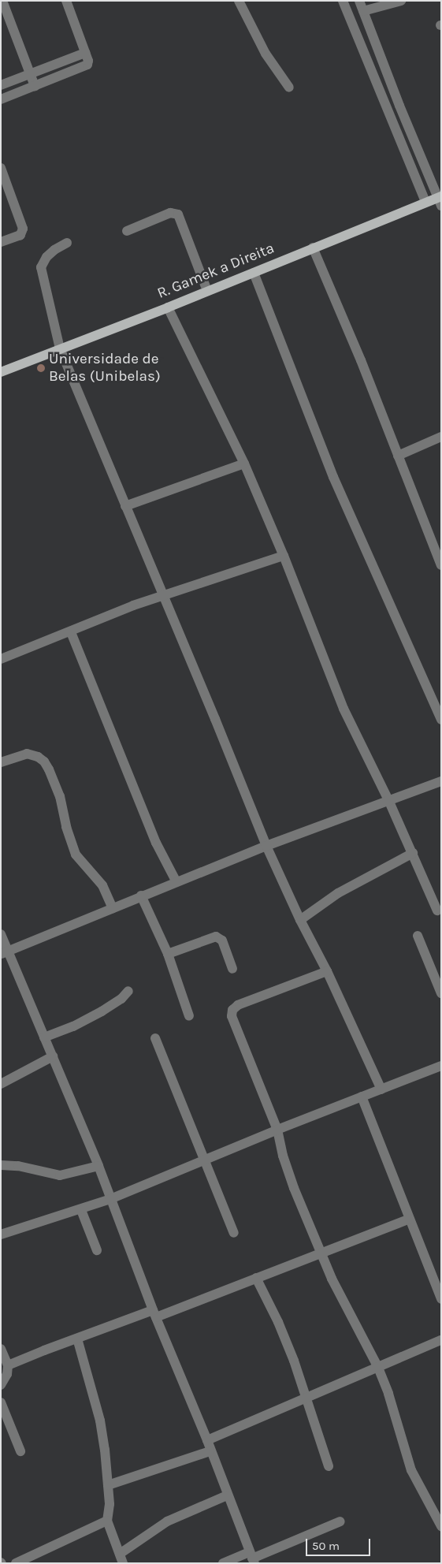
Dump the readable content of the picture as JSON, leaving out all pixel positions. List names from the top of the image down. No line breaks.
{"streets":{"main road":["R. Gamek a Direita"]},"places":["Universidade de Belas (Unibelas)"],"scale_bar":"50 m"}
